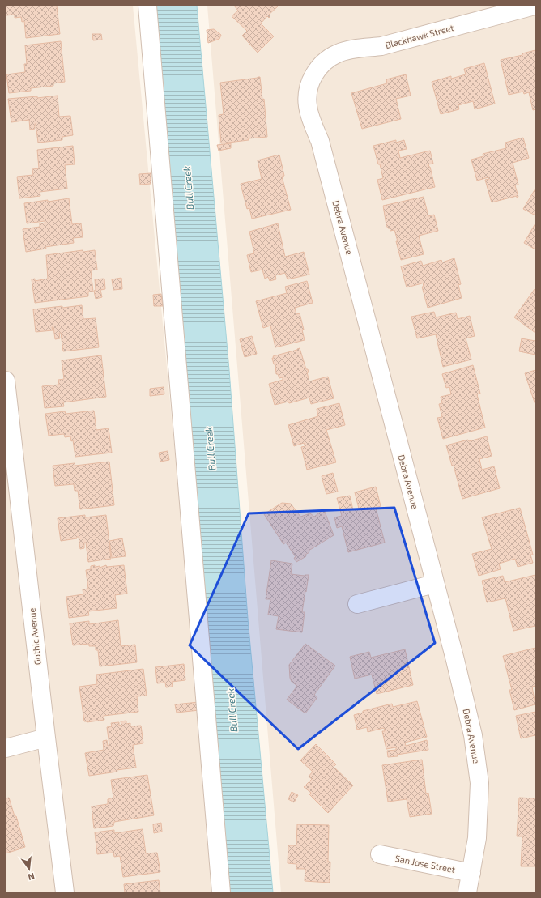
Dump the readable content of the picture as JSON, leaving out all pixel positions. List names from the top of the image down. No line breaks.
{"streets":{"street":["Blackhawk Street","Debra Avenue","Gothic Avenue","San Jose Street"]},"crossings":[["Blackhawk Street","Debra Avenue"],["Debra Avenue","San Jose Street"]],"water":["Bull Creek"],"north":"bottom"}
